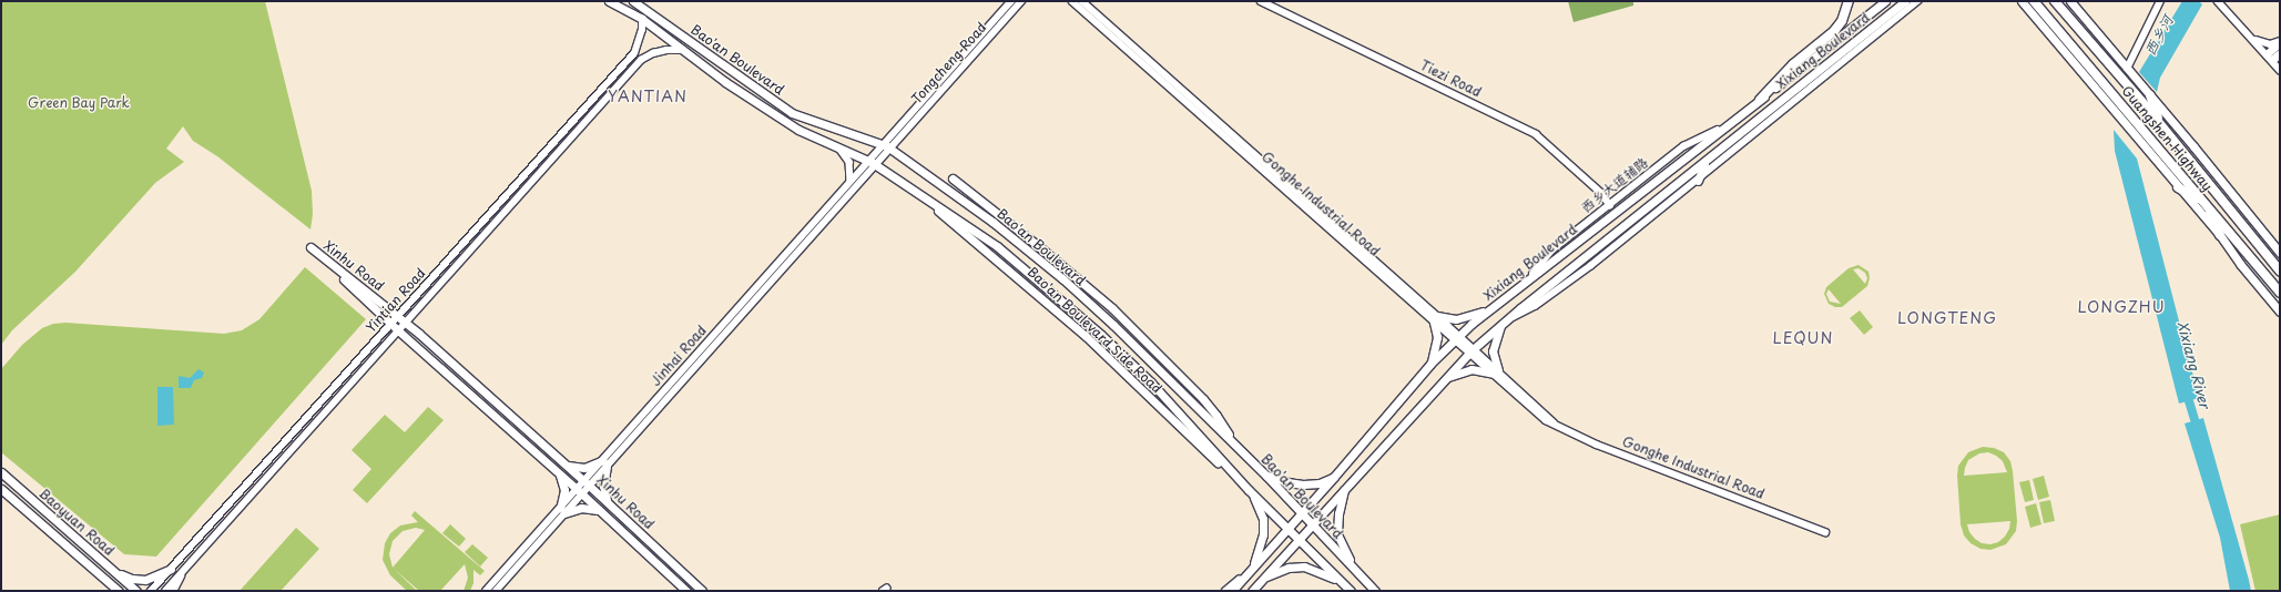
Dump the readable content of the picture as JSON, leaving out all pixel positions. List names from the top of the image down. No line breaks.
{"streets":{"highway":["Guangshen Highway"],"main road":["Xixiang Boulevard","Bao'an Boulevard","Xinhu Road","Bao'an Boulevard Side Road","Baoyuan Road"],"street":["Tongcheng Road","Tiezi Road","西乡大道辅路","Gonghe Industrial Road","Yintian Road","Jinhai Road"]},"crossings":[["Xixiang Boulevard","Bao'an Boulevard"],["Xixiang Boulevard","西乡大道辅路"],["Xixiang Boulevard","Gonghe Industrial Road"],["Bao'an Boulevard","Yintian Road"],["Bao'an Boulevard","Bao'an Boulevard Side Road"],["Bao'an Boulevard","Jinhai Road"],["Tongcheng Road","Jinhai Road"],["Tiezi Road","西乡大道辅路"],["Xinhu Road","Yintian Road"],["Xinhu Road","Jinhai Road"]],"districts":["YANTIAN","LONGZHU","LONGTENG","LEQUN"],"water":["西乡河","Xixiang River"],"parks":["Green Bay Park"]}
